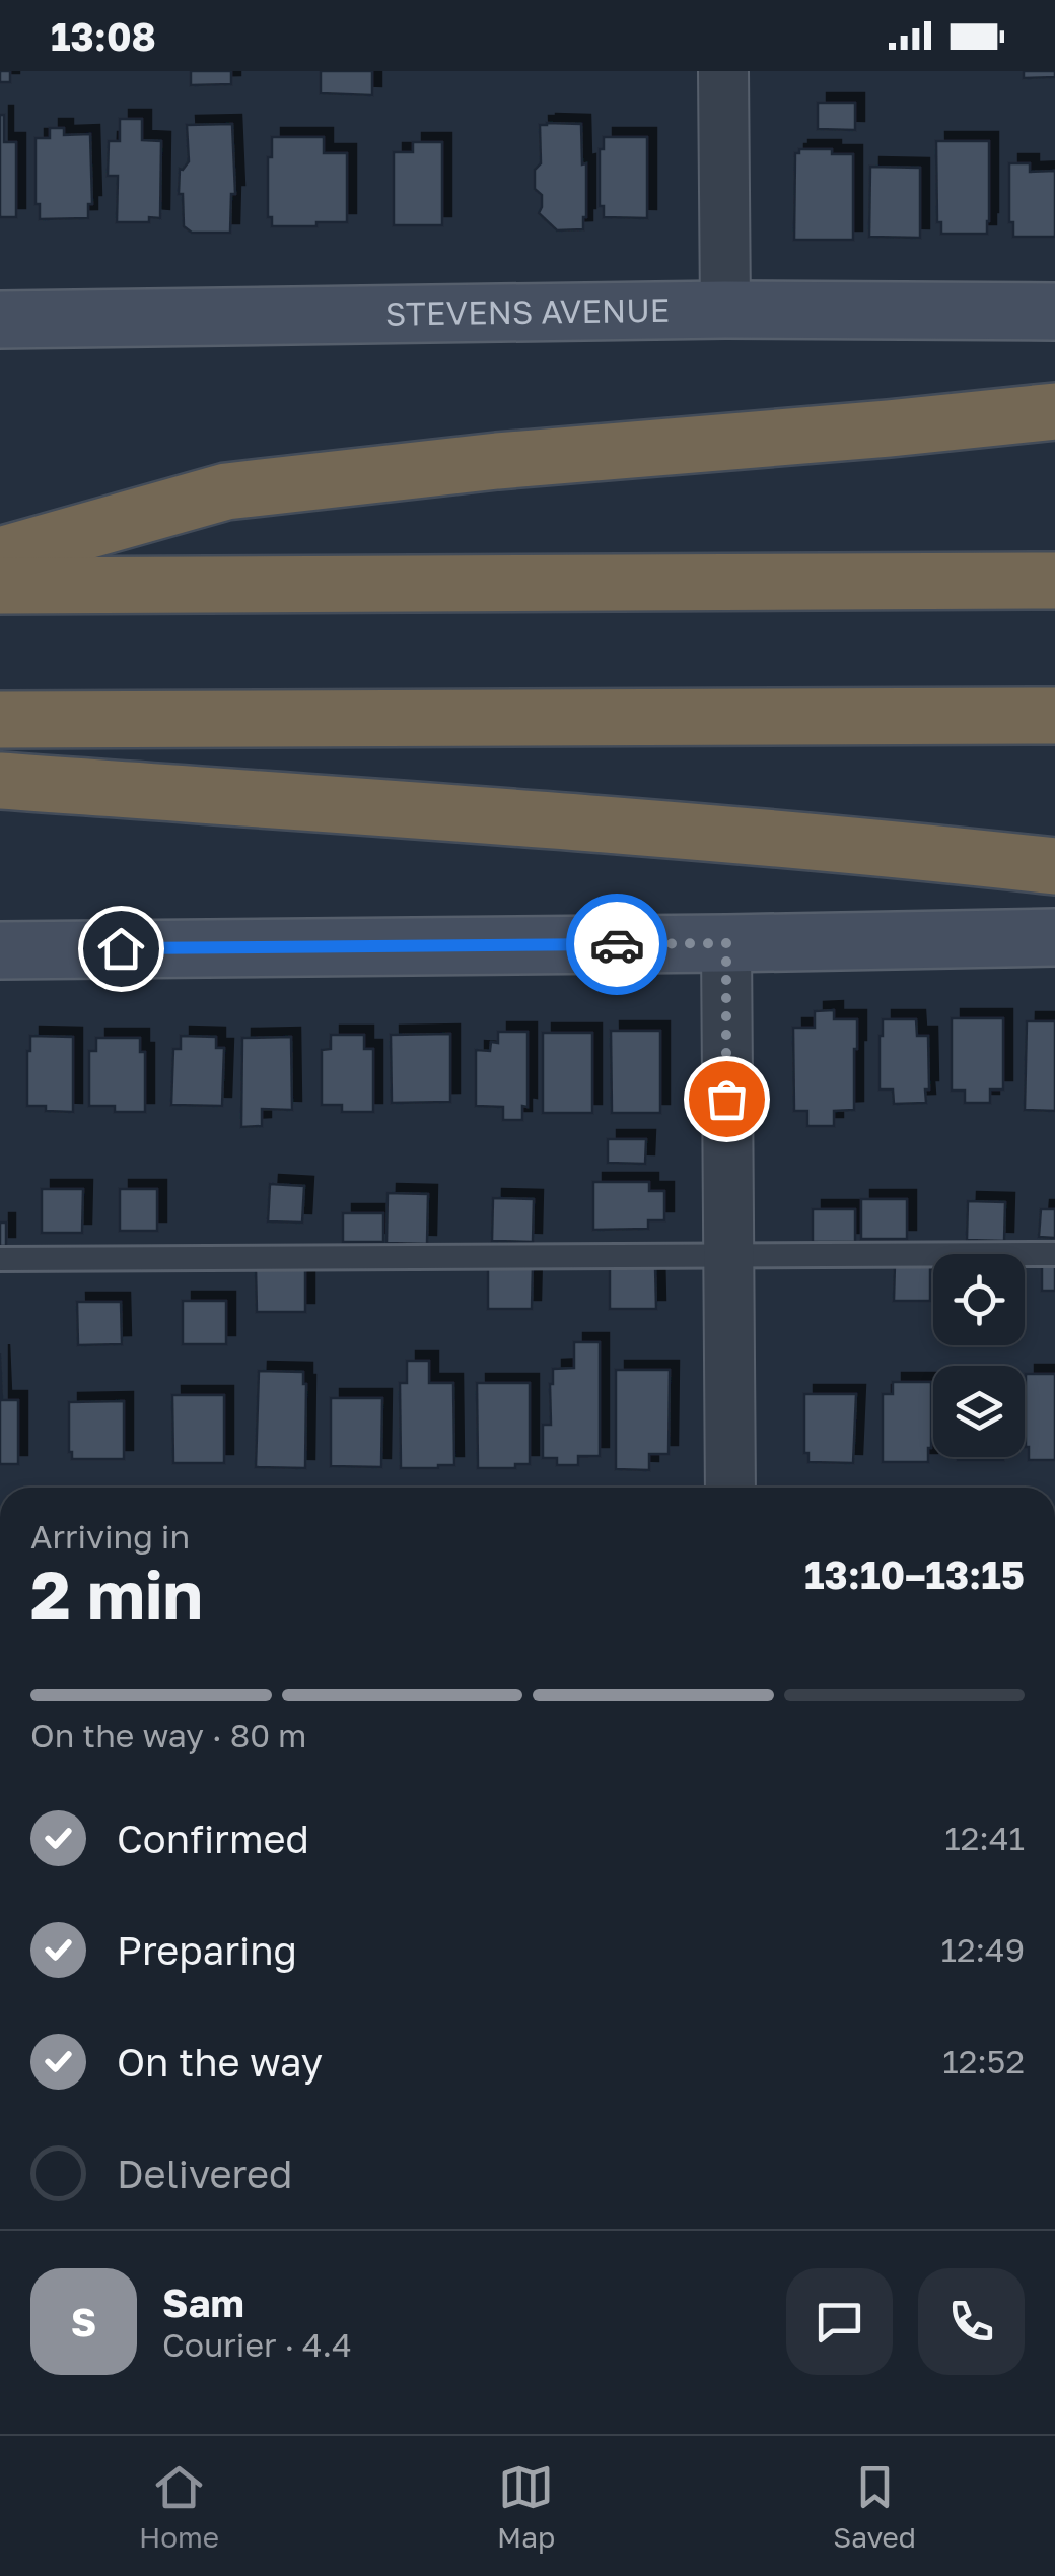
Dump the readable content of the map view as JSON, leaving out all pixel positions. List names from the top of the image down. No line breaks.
{"streets":{"street":["STEVENS AVENUE"]},"page":{"status":"13:08","heading":["2 min","Arriving in","13:10–13:15"],"panel":["Sam","Courier · 4.4"],"bar":"On the way · 80 m","list":[["Confirmed","12:41"],["Preparing","12:49"],["On the way","12:52"],"Delivered"],"round":"S","tabs":["Home","Map","Saved"]}}
